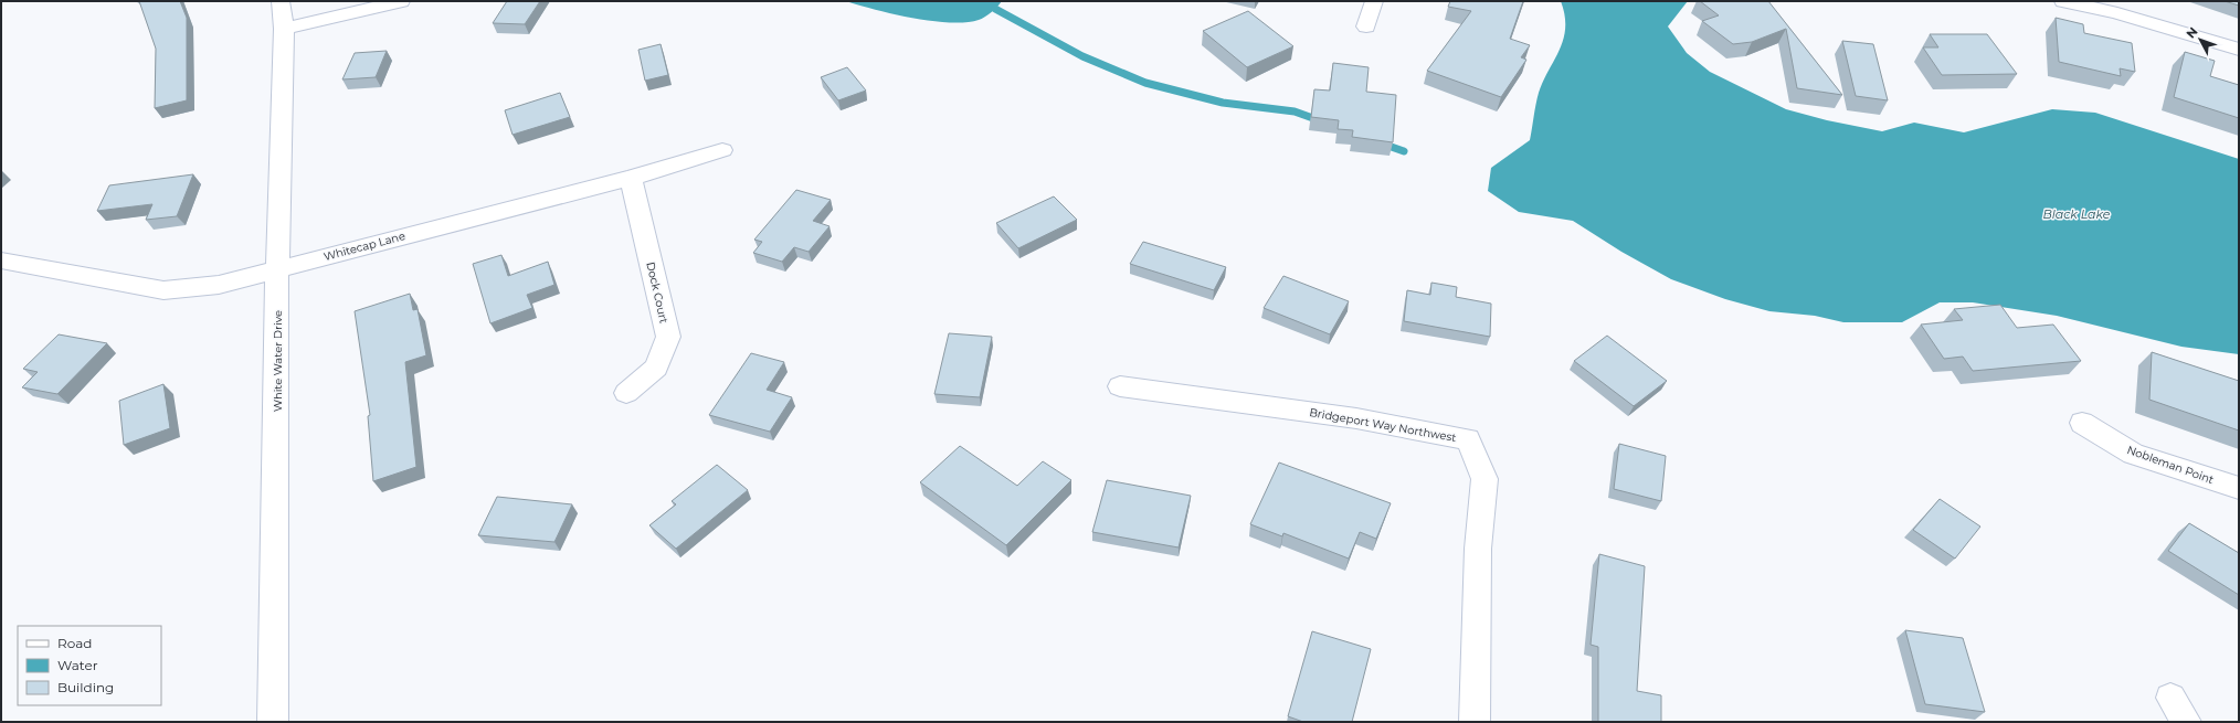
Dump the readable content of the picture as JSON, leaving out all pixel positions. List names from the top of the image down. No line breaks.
{"streets":{"street":["Whitecap Lane","Dock Court","White Water Drive","Bridgeport Way Northwest","Nobleman Point"]},"crossings":[["Whitecap Lane","Dock Court"],["Whitecap Lane","White Water Drive"]],"water":["Black Lake"],"legend":["Road","Water","Building"],"north":"top left"}
